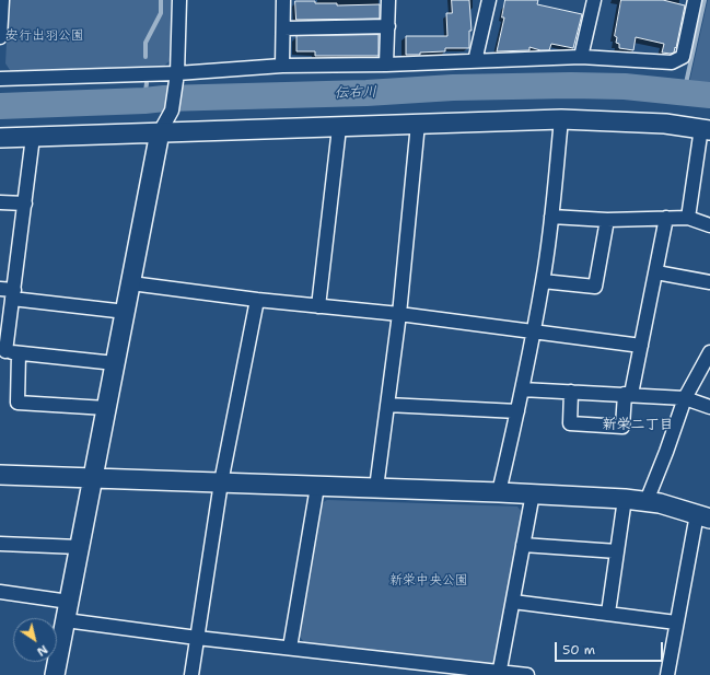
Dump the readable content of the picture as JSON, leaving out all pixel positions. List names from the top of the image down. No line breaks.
{"districts":["新栄二丁目"],"water":["伝右川"],"parks":["安行出羽公園","新栄中央公園"],"scale_bar":"50 m","north":"bottom right"}
